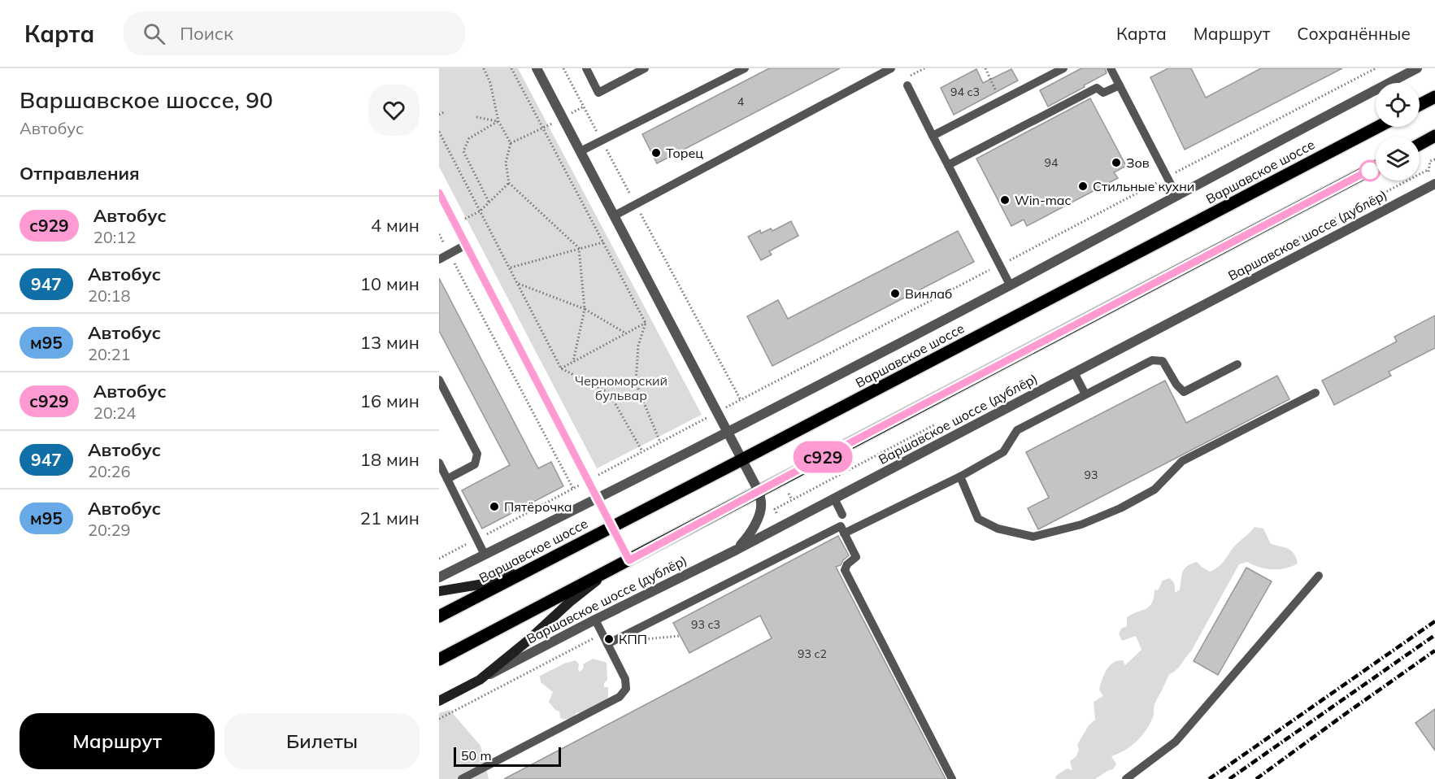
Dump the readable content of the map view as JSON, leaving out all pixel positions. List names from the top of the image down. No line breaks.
{"streets":{"main road":["Варшавское шоссе","Варшавское шоссе (дублёр)"]},"parks":["Черноморский бульвар"],"places":["Торец","Зов","Стильные кухни","Win-mac","Винлаб","Пятёрочка","КПП"],"lines":["bus line с929"],"house_numbers":["94 с3","4","94","93","93 с3","93 с2"],"scale_bar":"50 m","page":{"header":"Карта","search":"Поиск","nav":["Карта","Маршрут","Сохранённые"],"heading":[["Варшавское шоссе, 90","Автобус"],"Отправления"],"on_map":"с929","list":[{"mark":"с929","name":"Автобус","note":"20:12","value":"4 мин"},{"mark":"947","name":"Автобус","note":"20:18","value":"10 мин"},{"mark":"м95","name":"Автобус","note":"20:21","value":"13 мин"},{"mark":"с929","name":"Автобус","note":"20:24","value":"16 мин"},{"mark":"947","name":"Автобус","note":"20:26","value":"18 мин"},{"mark":"м95","name":"Автобус","note":"20:29","value":"21 мин"}],"buttons":["Маршрут","Билеты"],"scale":"50 m"}}
